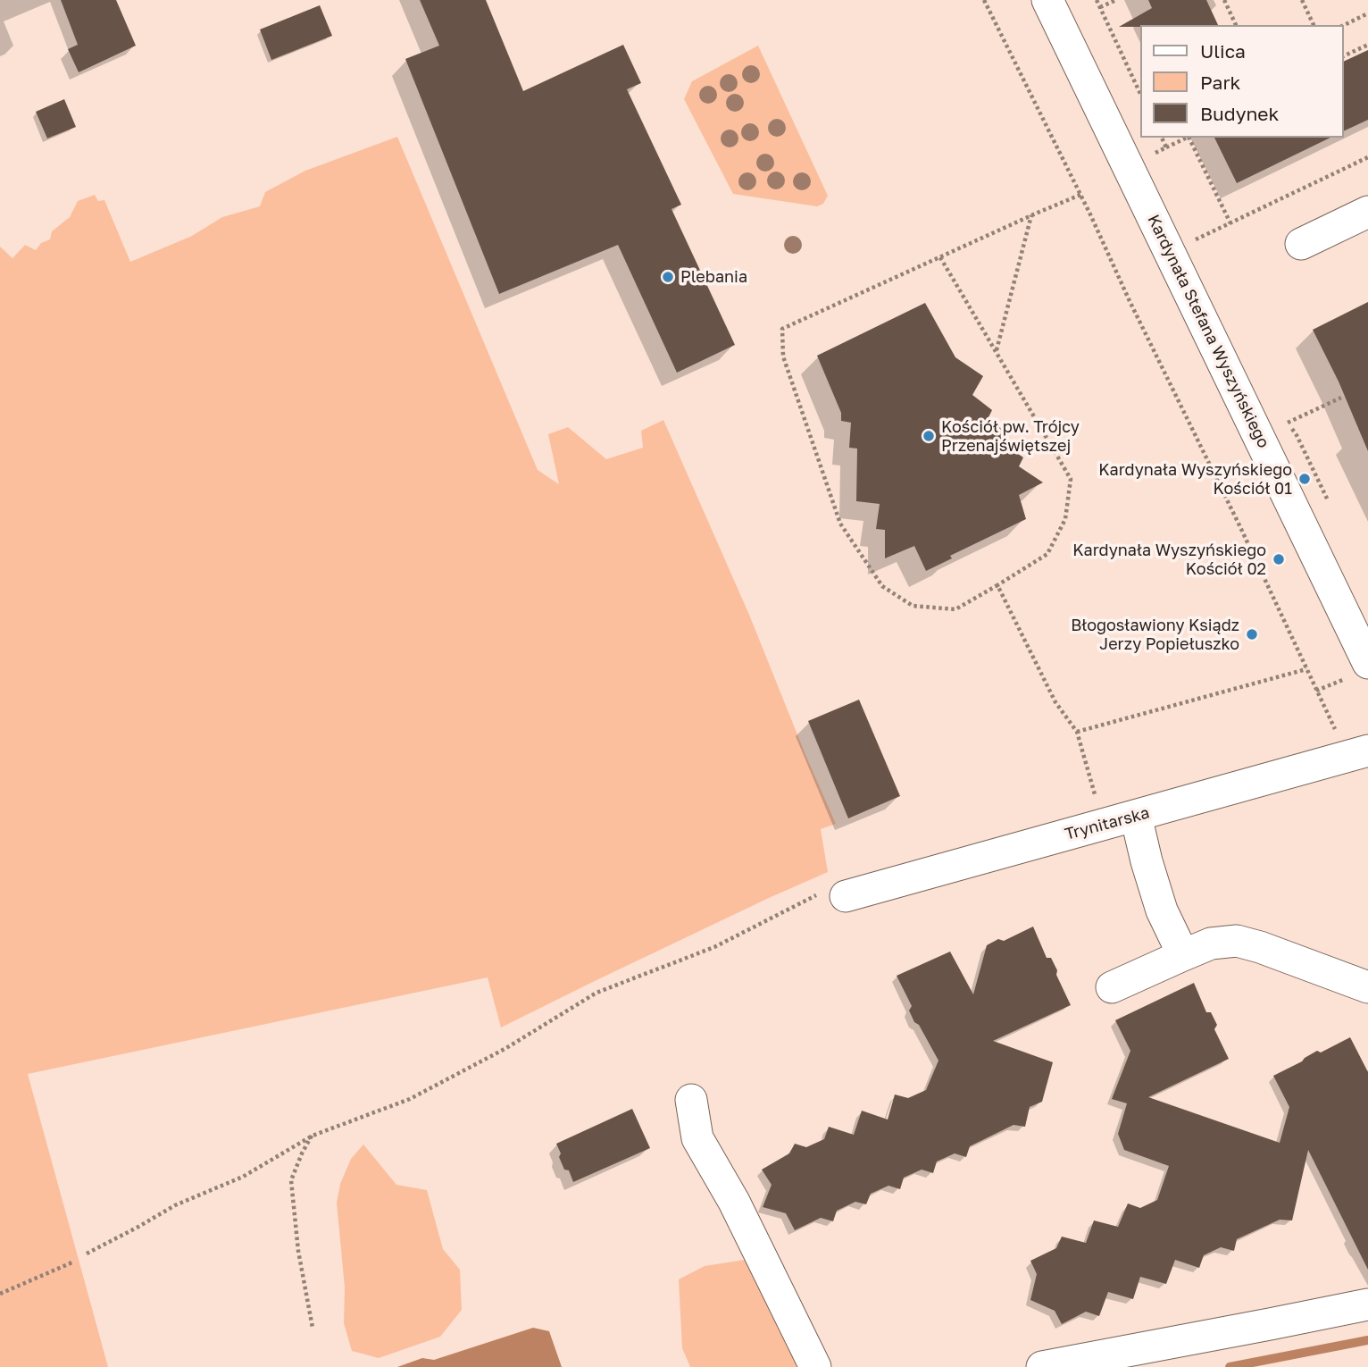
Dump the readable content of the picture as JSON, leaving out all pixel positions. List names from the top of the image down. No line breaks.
{"streets":{"street":["Kardynała Stefana Wyszyńskiego","Trynitarska"]},"places":["Plebania","Kościół pw. Trójcy Przenajświętszej","Kardynała Wyszyńskiego Kościół 01","Kardynała Wyszyńskiego Kościół 02","Błogosławiony Ksiądz Jerzy Popiełuszko"],"legend":["Ulica","Park","Budynek"]}
